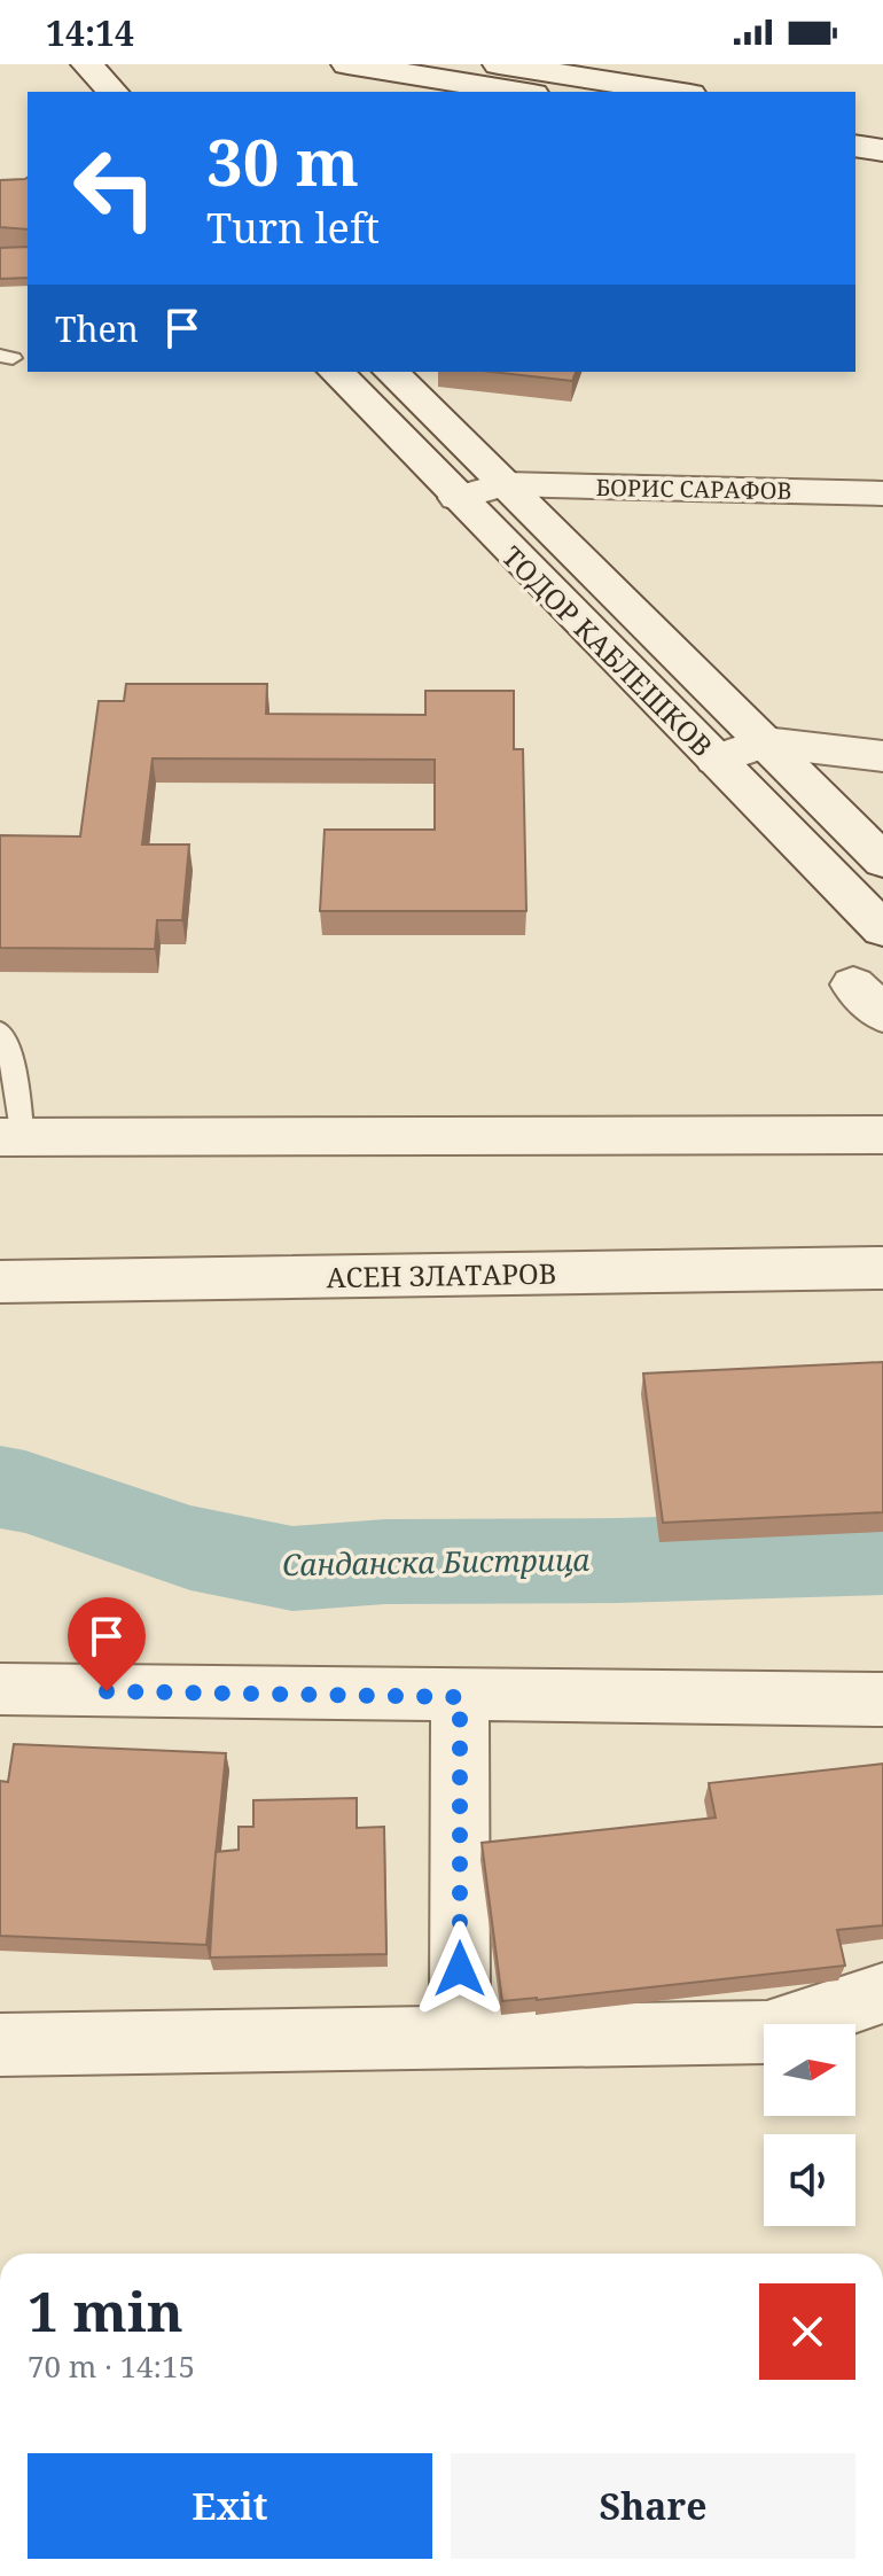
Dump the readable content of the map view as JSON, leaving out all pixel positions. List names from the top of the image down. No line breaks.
{"streets":{"street":["БОРИС САРАФОВ","ТОДОР КАБЛЕШКОВ","АСЕН ЗЛАТАРОВ"]},"crossings":[["БОРИС САРАФОВ","ТОДОР КАБЛЕШКОВ"]],"water":["Санданска Бистрица"],"north":"right","page":{"status":"14:14","turn":["30 m","Turn left"],"then":"Then","heading":["1 min","70 m · 14:15"],"buttons":["Exit","Share"]}}
